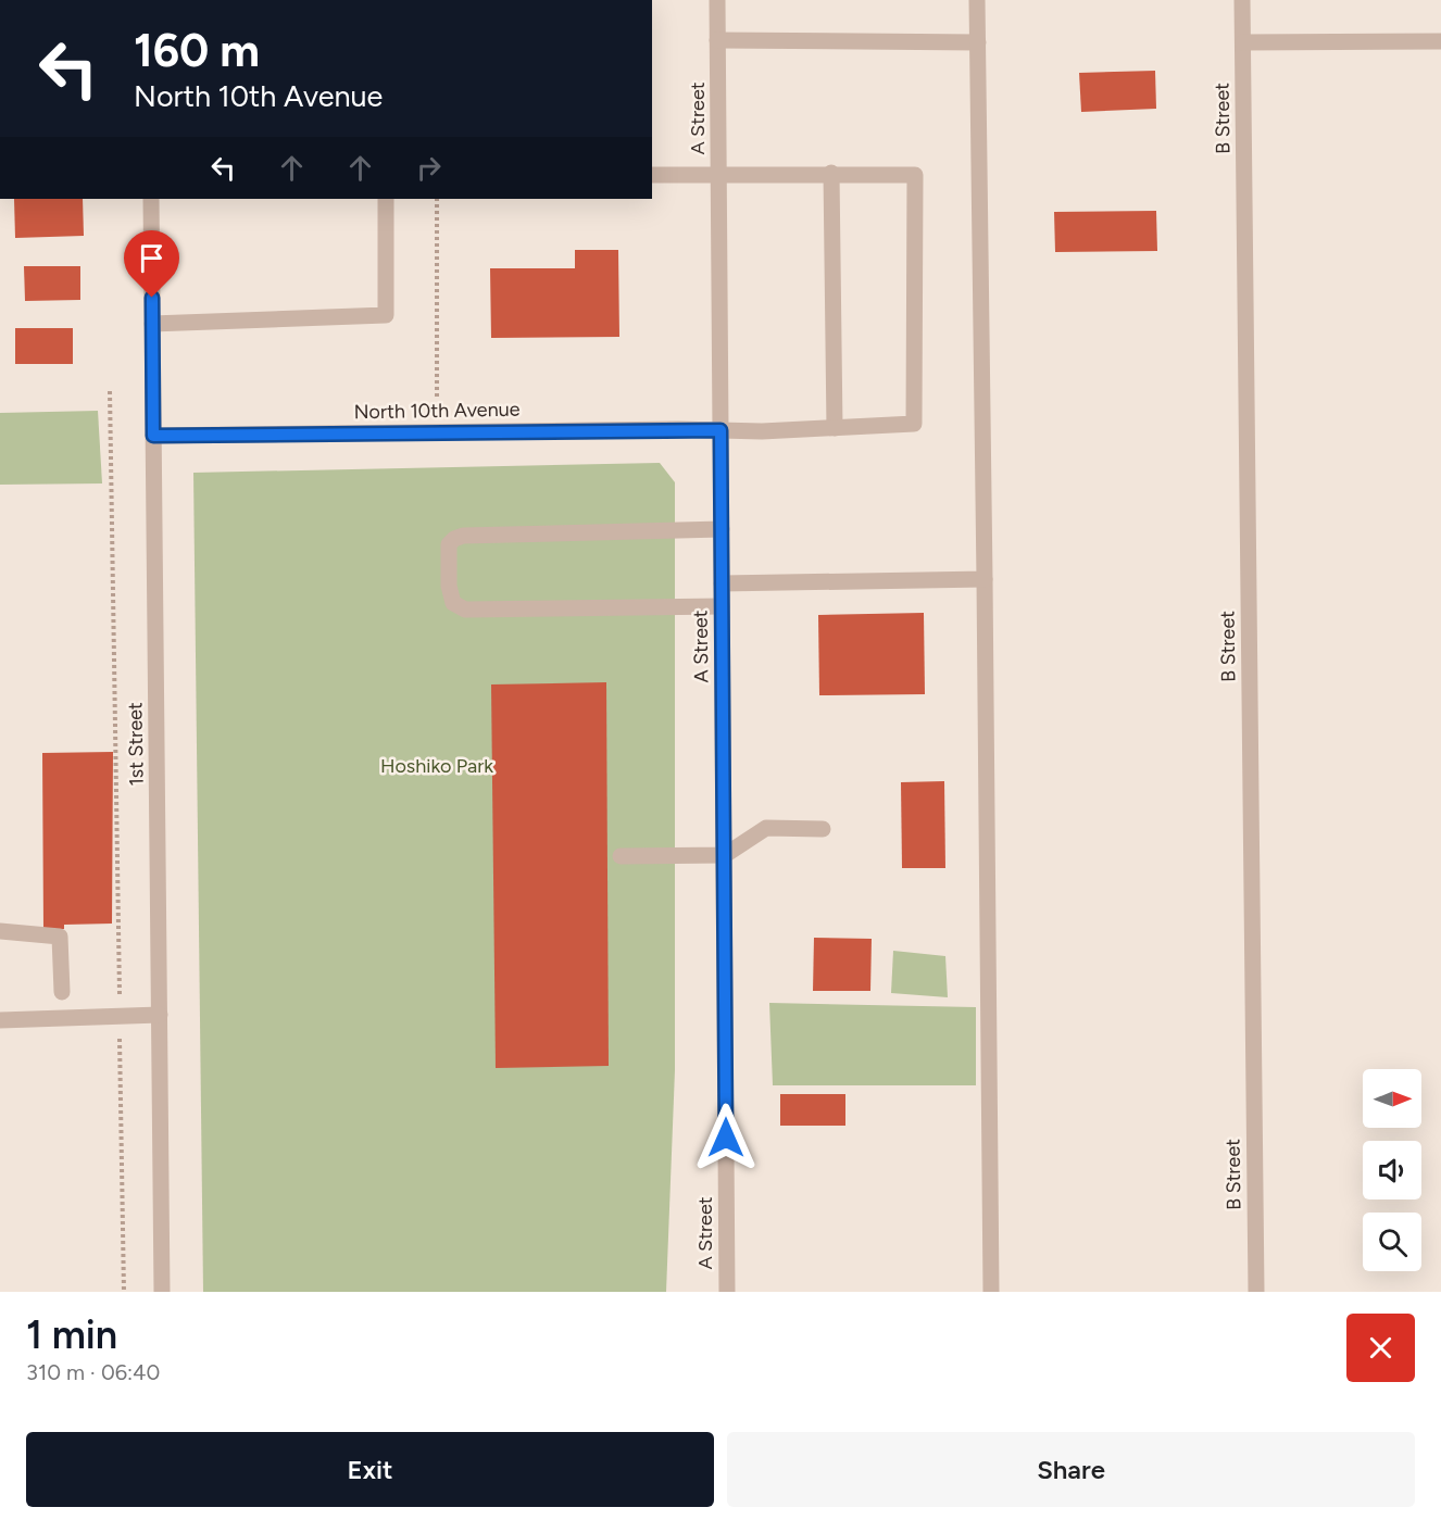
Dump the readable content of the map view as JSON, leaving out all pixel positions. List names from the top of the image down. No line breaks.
{"streets":{"street":["A Street","B Street","North 10th Avenue","1st Street"]},"crossings":[["A Street","North 10th Avenue"],["North 10th Avenue","1st Street"]],"parks":["Hoshiko Park"],"north":"right","page":{"turn":["160 m","North 10th Avenue"],"heading":["1 min","310 m · 06:40"],"buttons":["Exit","Share"]}}
